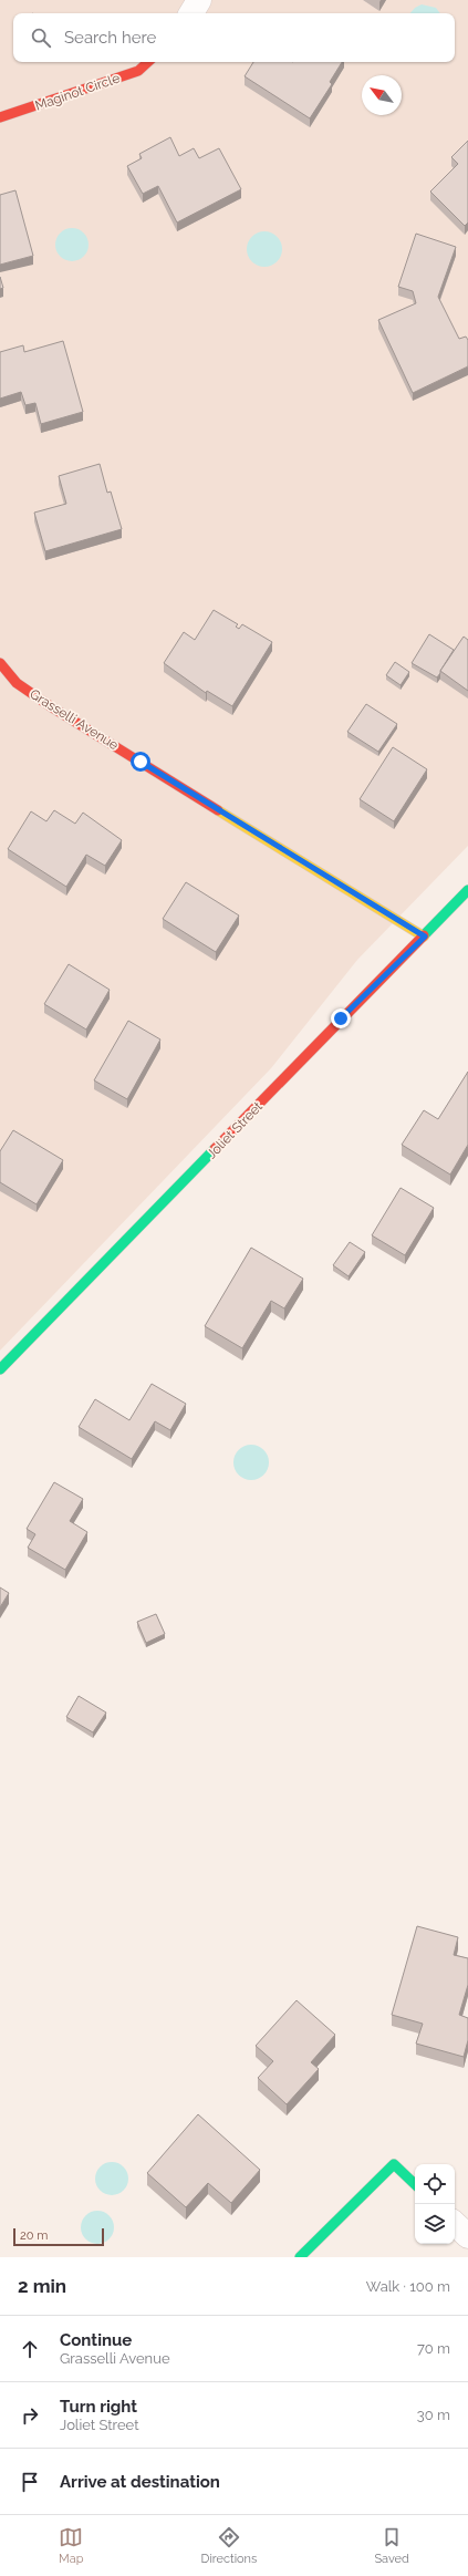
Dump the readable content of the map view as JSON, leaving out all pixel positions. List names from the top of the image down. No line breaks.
{"streets":{"street":["Maginot Circle","Grasselli Avenue","Joliet Street"]},"crossings":[["Grasselli Avenue","Joliet Street"]],"scale_bar":"20 m","north":"top left","page":{"search":"Search here","scale":"20 m","heading":["2 min","Walk · 100 m"],"list":[["Continue","Grasselli Avenue","70 m"],["Turn right","Joliet Street","30 m"],"Arrive at destination"],"nav":["Map","Directions","Saved"]}}
